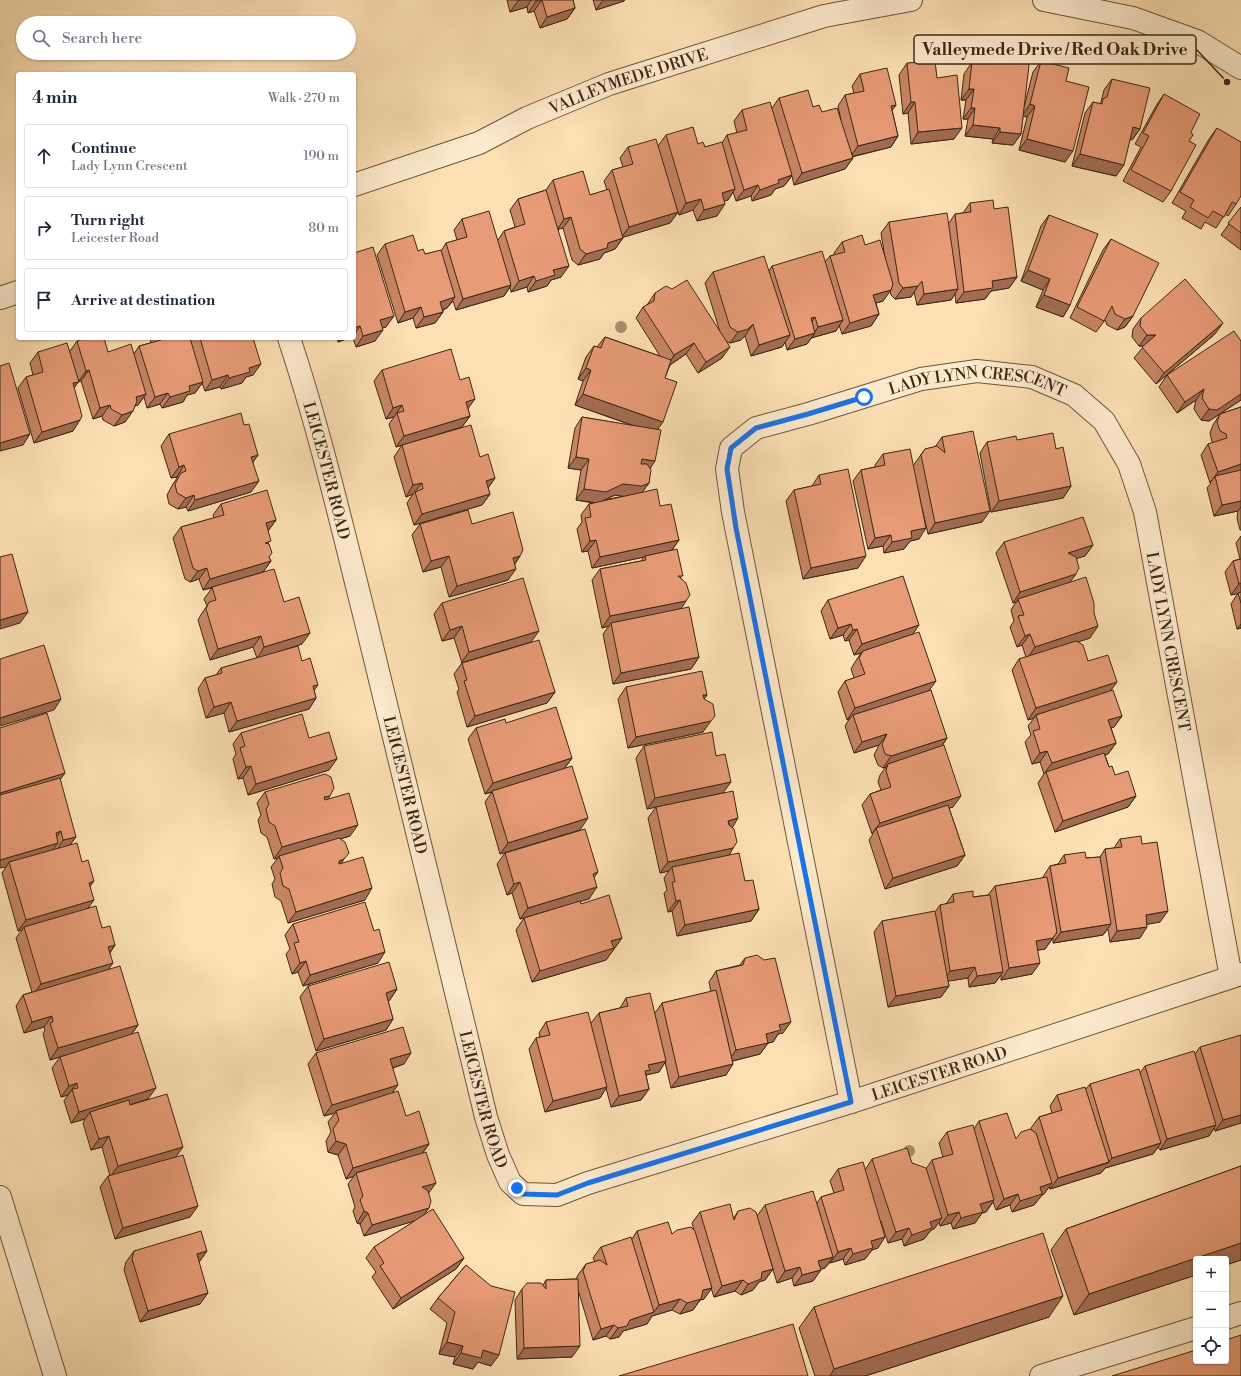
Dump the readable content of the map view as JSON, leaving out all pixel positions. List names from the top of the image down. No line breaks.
{"streets":{"street":["VALLEYMEDE DRIVE","LADY LYNN CRESCENT","LEICESTER ROAD"]},"crossings":[["LADY LYNN CRESCENT","LEICESTER ROAD"]],"places":["Valleymede Drive / Red Oak Drive"],"page":{"search":"Search here","heading":["4 min","Walk · 270 m"],"list":[["Continue","Lady Lynn Crescent","190 m"],["Turn right","Leicester Road","80 m"],"Arrive at destination"],"map_buttons":["+","−"]}}
